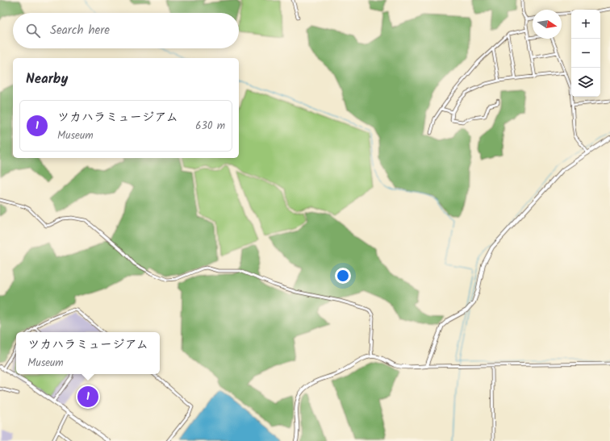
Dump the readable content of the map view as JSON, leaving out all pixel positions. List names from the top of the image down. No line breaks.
{"north":"right","page":{"map_buttons":["+","−"],"search":"Search here","heading":"Nearby","list":[{"mark":"1","name":"ツカハラミュージアム","note":"Museum","value":"630 m"}],"popup":["ツカハラミュージアム","Museum"],"pins":"1"}}
